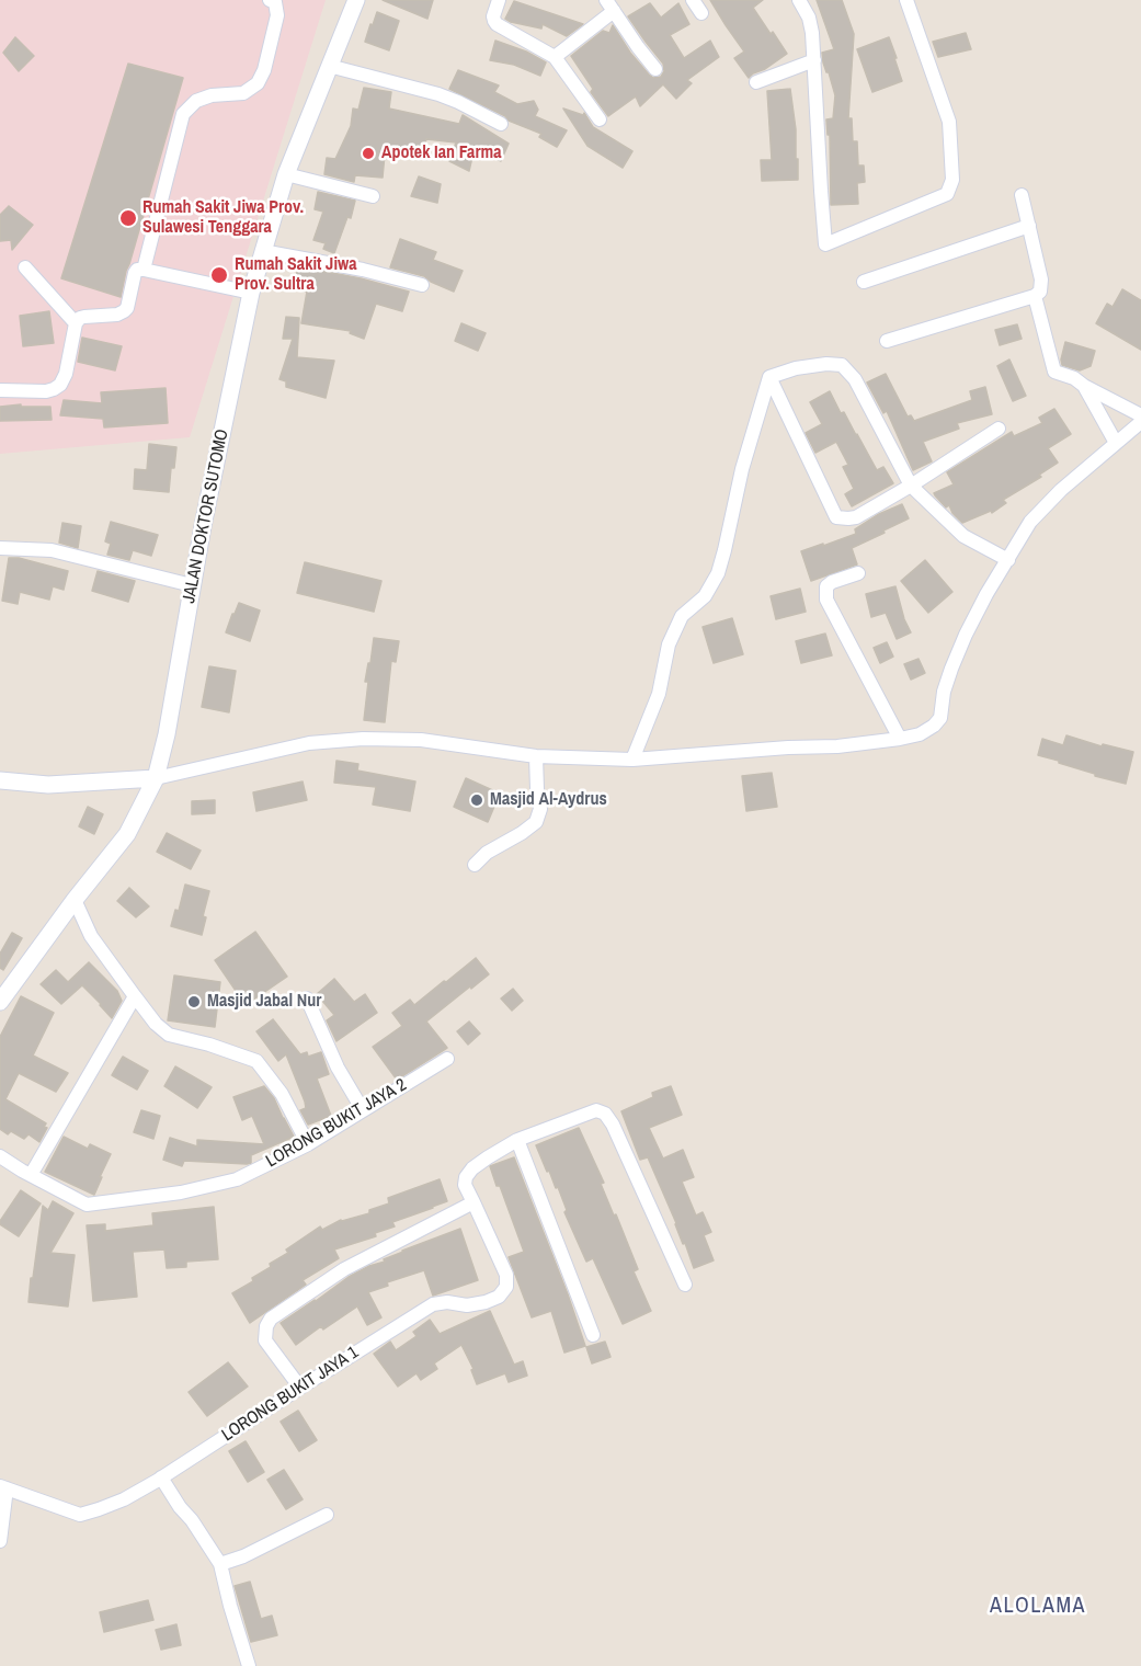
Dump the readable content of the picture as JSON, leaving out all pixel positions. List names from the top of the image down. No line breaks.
{"streets":{"street":["JALAN DOKTOR SUTOMO","LORONG BUKIT JAYA 2","LORONG BUKIT JAYA 1"]},"districts":["ALOLAMA"],"places":["Apotek Ian Farma","Rumah Sakit Jiwa Prov. Sulawesi Tenggara","Rumah Sakit Jiwa Prov. Sultra","Masjid Al-Aydrus","Masjid Jabal Nur"]}
